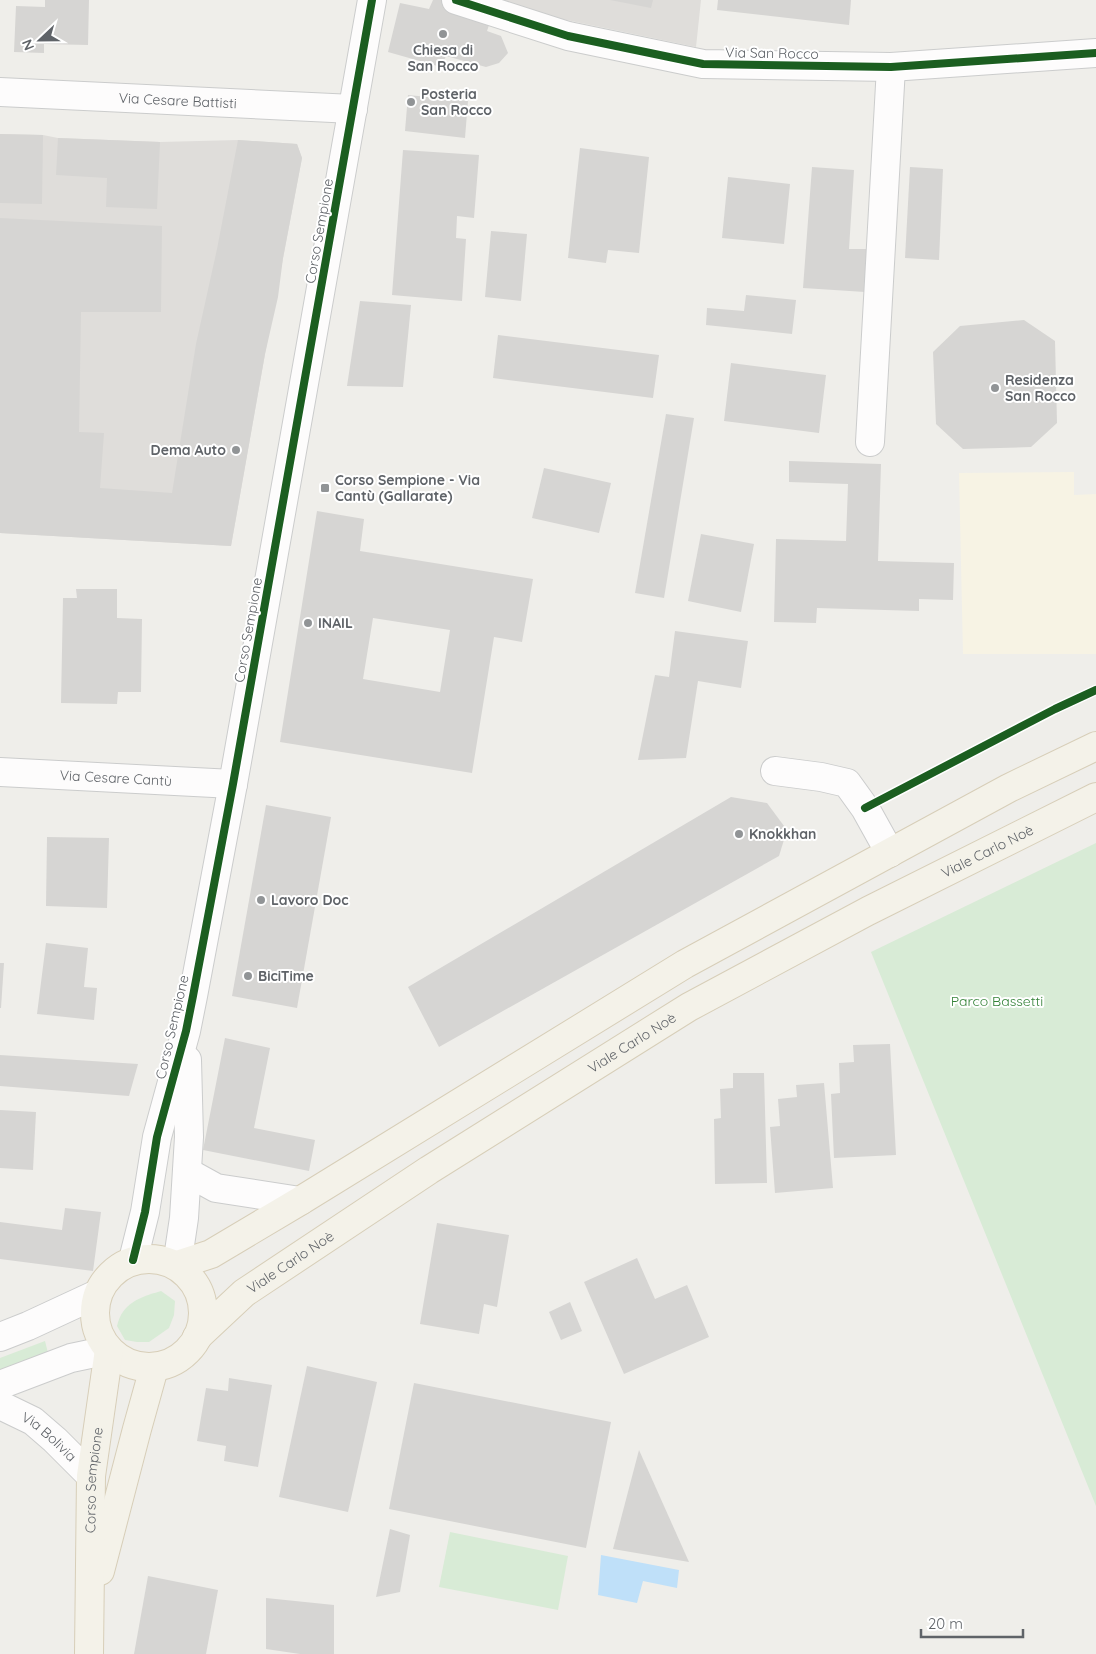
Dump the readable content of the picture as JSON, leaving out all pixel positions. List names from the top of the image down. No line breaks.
{"streets":{"main road":["Corso Sempione","Viale Carlo Noè"],"street":["Via San Rocco","Via Cesare Battisti","Via Cesare Cantù","Via Bolivia"]},"crossings":[["Via Cesare Battisti","Corso Sempione"],["Corso Sempione","Via Cesare Cantù"],["Corso Sempione","Viale Carlo Noè"],["Corso Sempione","Via Bolivia"]],"parks":["Parco Bassetti"],"places":{"other":["Chiesa di San Rocco","Posteria San Rocco","Residenza San Rocco","Dema Auto","INAIL","Knokkhan","Lavoro Doc","BiciTime"],"transit":["Corso Sempione - Via Cantù (Gallarate)"]},"scale_bar":"20 m","north":"left"}
